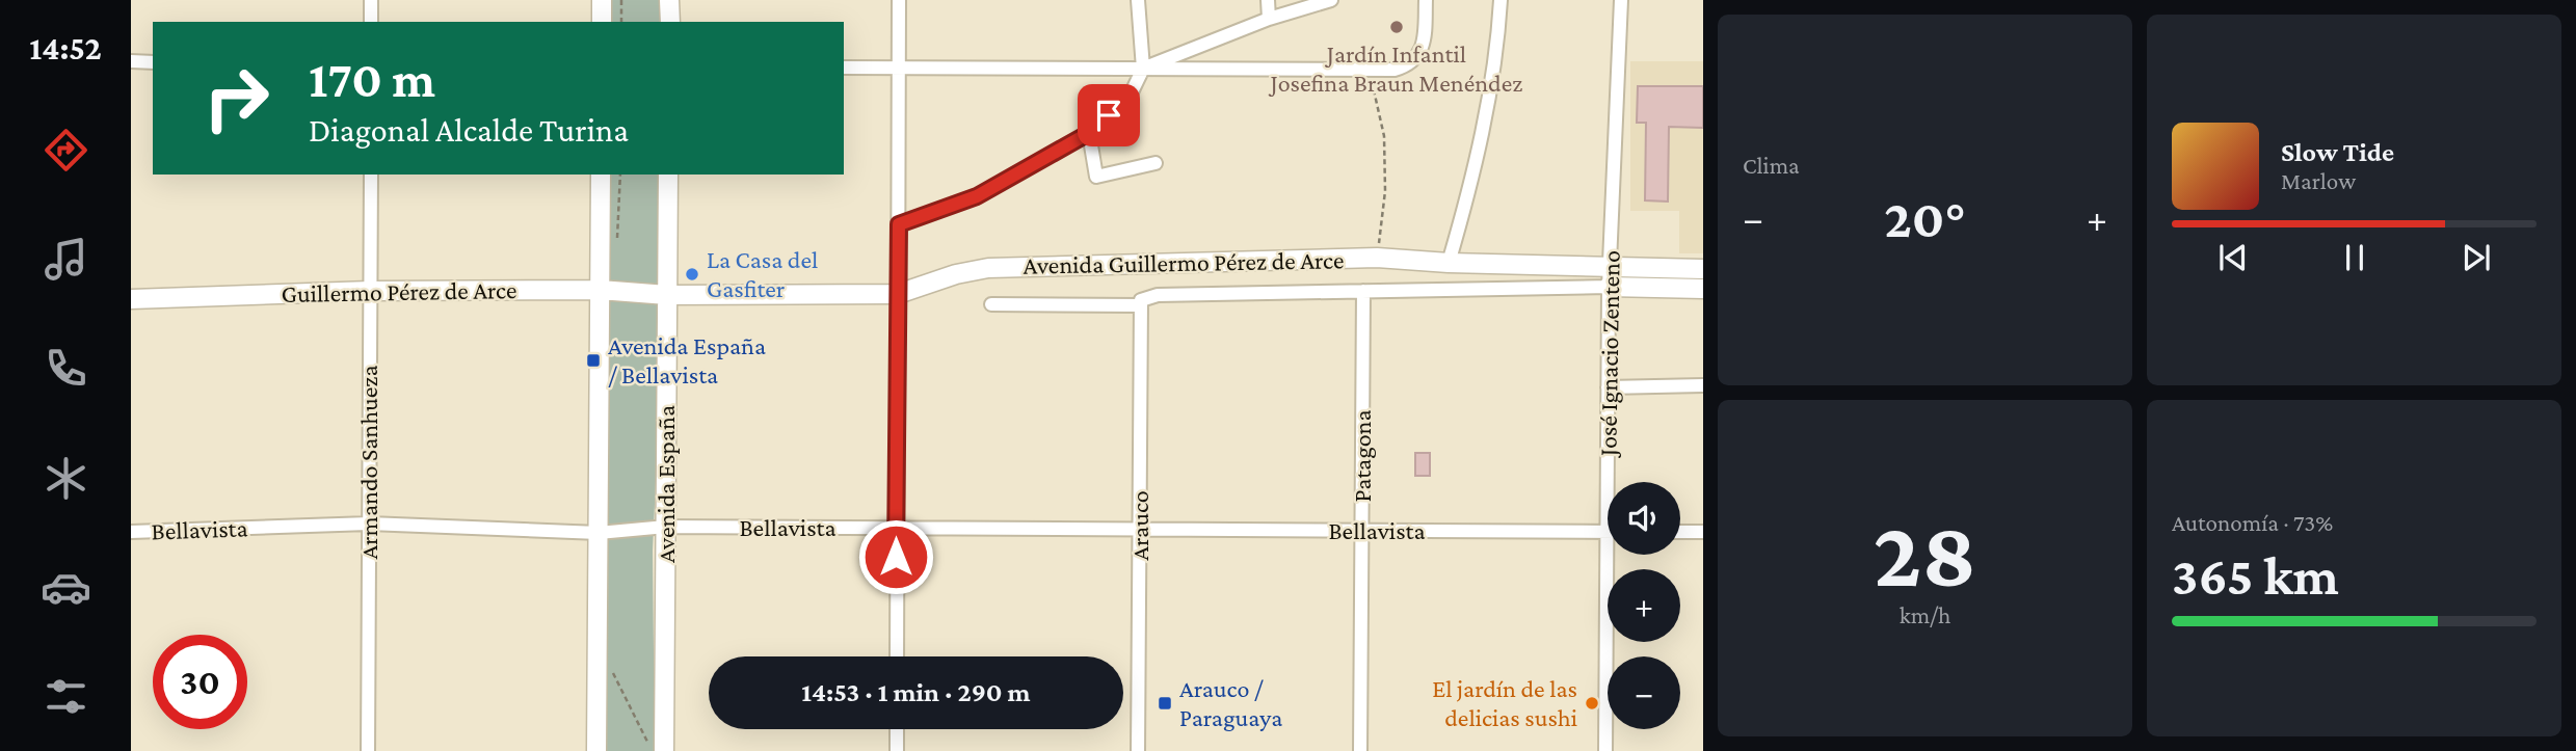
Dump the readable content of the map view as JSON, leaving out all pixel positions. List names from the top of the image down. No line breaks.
{"streets":{"street":["Avenida Guillermo Pérez de Arce","Guillermo Pérez de Arce","José Ignacio Zenteno","Patagona","Armando Sanhueza","Avenida España","Arauco","Bellavista"]},"crossings":[["Avenida Guillermo Pérez de Arce","Guillermo Pérez de Arce"],["Avenida Guillermo Pérez de Arce","José Ignacio Zenteno"],["Avenida Guillermo Pérez de Arce","Patagona"],["Avenida Guillermo Pérez de Arce","Avenida España"],["Avenida Guillermo Pérez de Arce","Arauco"],["Guillermo Pérez de Arce","Armando Sanhueza"],["Guillermo Pérez de Arce","Avenida España"],["Patagona","Bellavista"],["Armando Sanhueza","Bellavista"],["Avenida España","Bellavista"],["Arauco","Bellavista"]],"places":{"other":["Jardín Infantil Josefina Braun Menéndez","La Casa del Gasfiter","El jardín de las delicias sushi"],"transit":["Avenida España / Bellavista","Arauco / Paraguaya"]},"page":{"tabs":"14:52","tile":["Clima",["28","km/h"],["Autonomía · 73%","365 km"]],"turn":["170 m","Diagonal Alcalde Turina"],"song":["Slow Tide","Marlow"],"heat":["−","20°","+"],"map_buttons":["+","−"],"limit":"30","trip":"14:53 · 1 min · 290 m"}}
